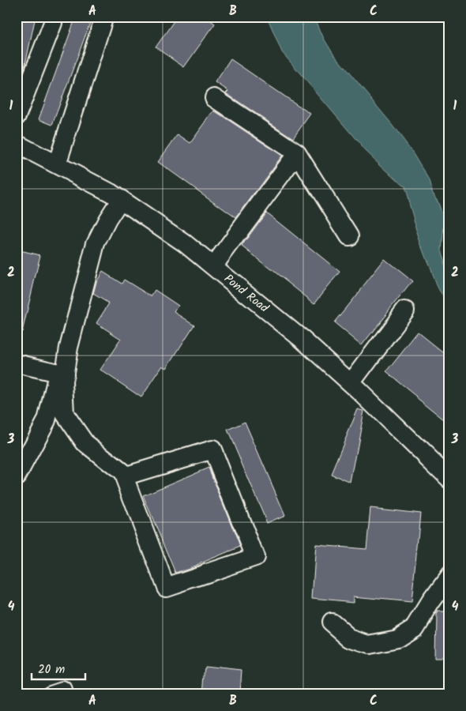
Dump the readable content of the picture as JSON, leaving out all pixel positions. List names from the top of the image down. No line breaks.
{"streets":{"street":["Pond Road"]},"scale_bar":"20 m","grid":{"columns":["A","B","C"],"rows":["1","2","3","4"]}}
